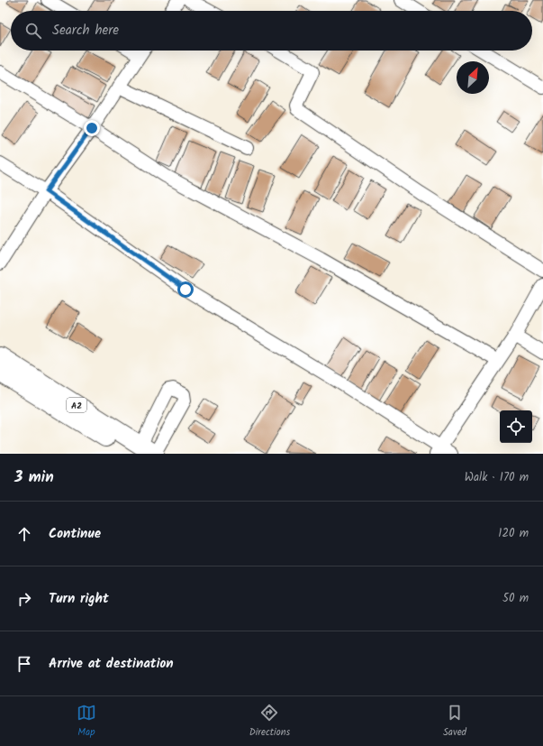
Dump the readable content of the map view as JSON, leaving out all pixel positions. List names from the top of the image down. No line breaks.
{"streets":{"highway":["A2"]},"north":"top right","page":{"search":"Search here","heading":["3 min","Walk · 170 m"],"list":[["Continue","120 m"],["Turn right","50 m"],"Arrive at destination"],"nav":["Map","Directions","Saved"]}}
